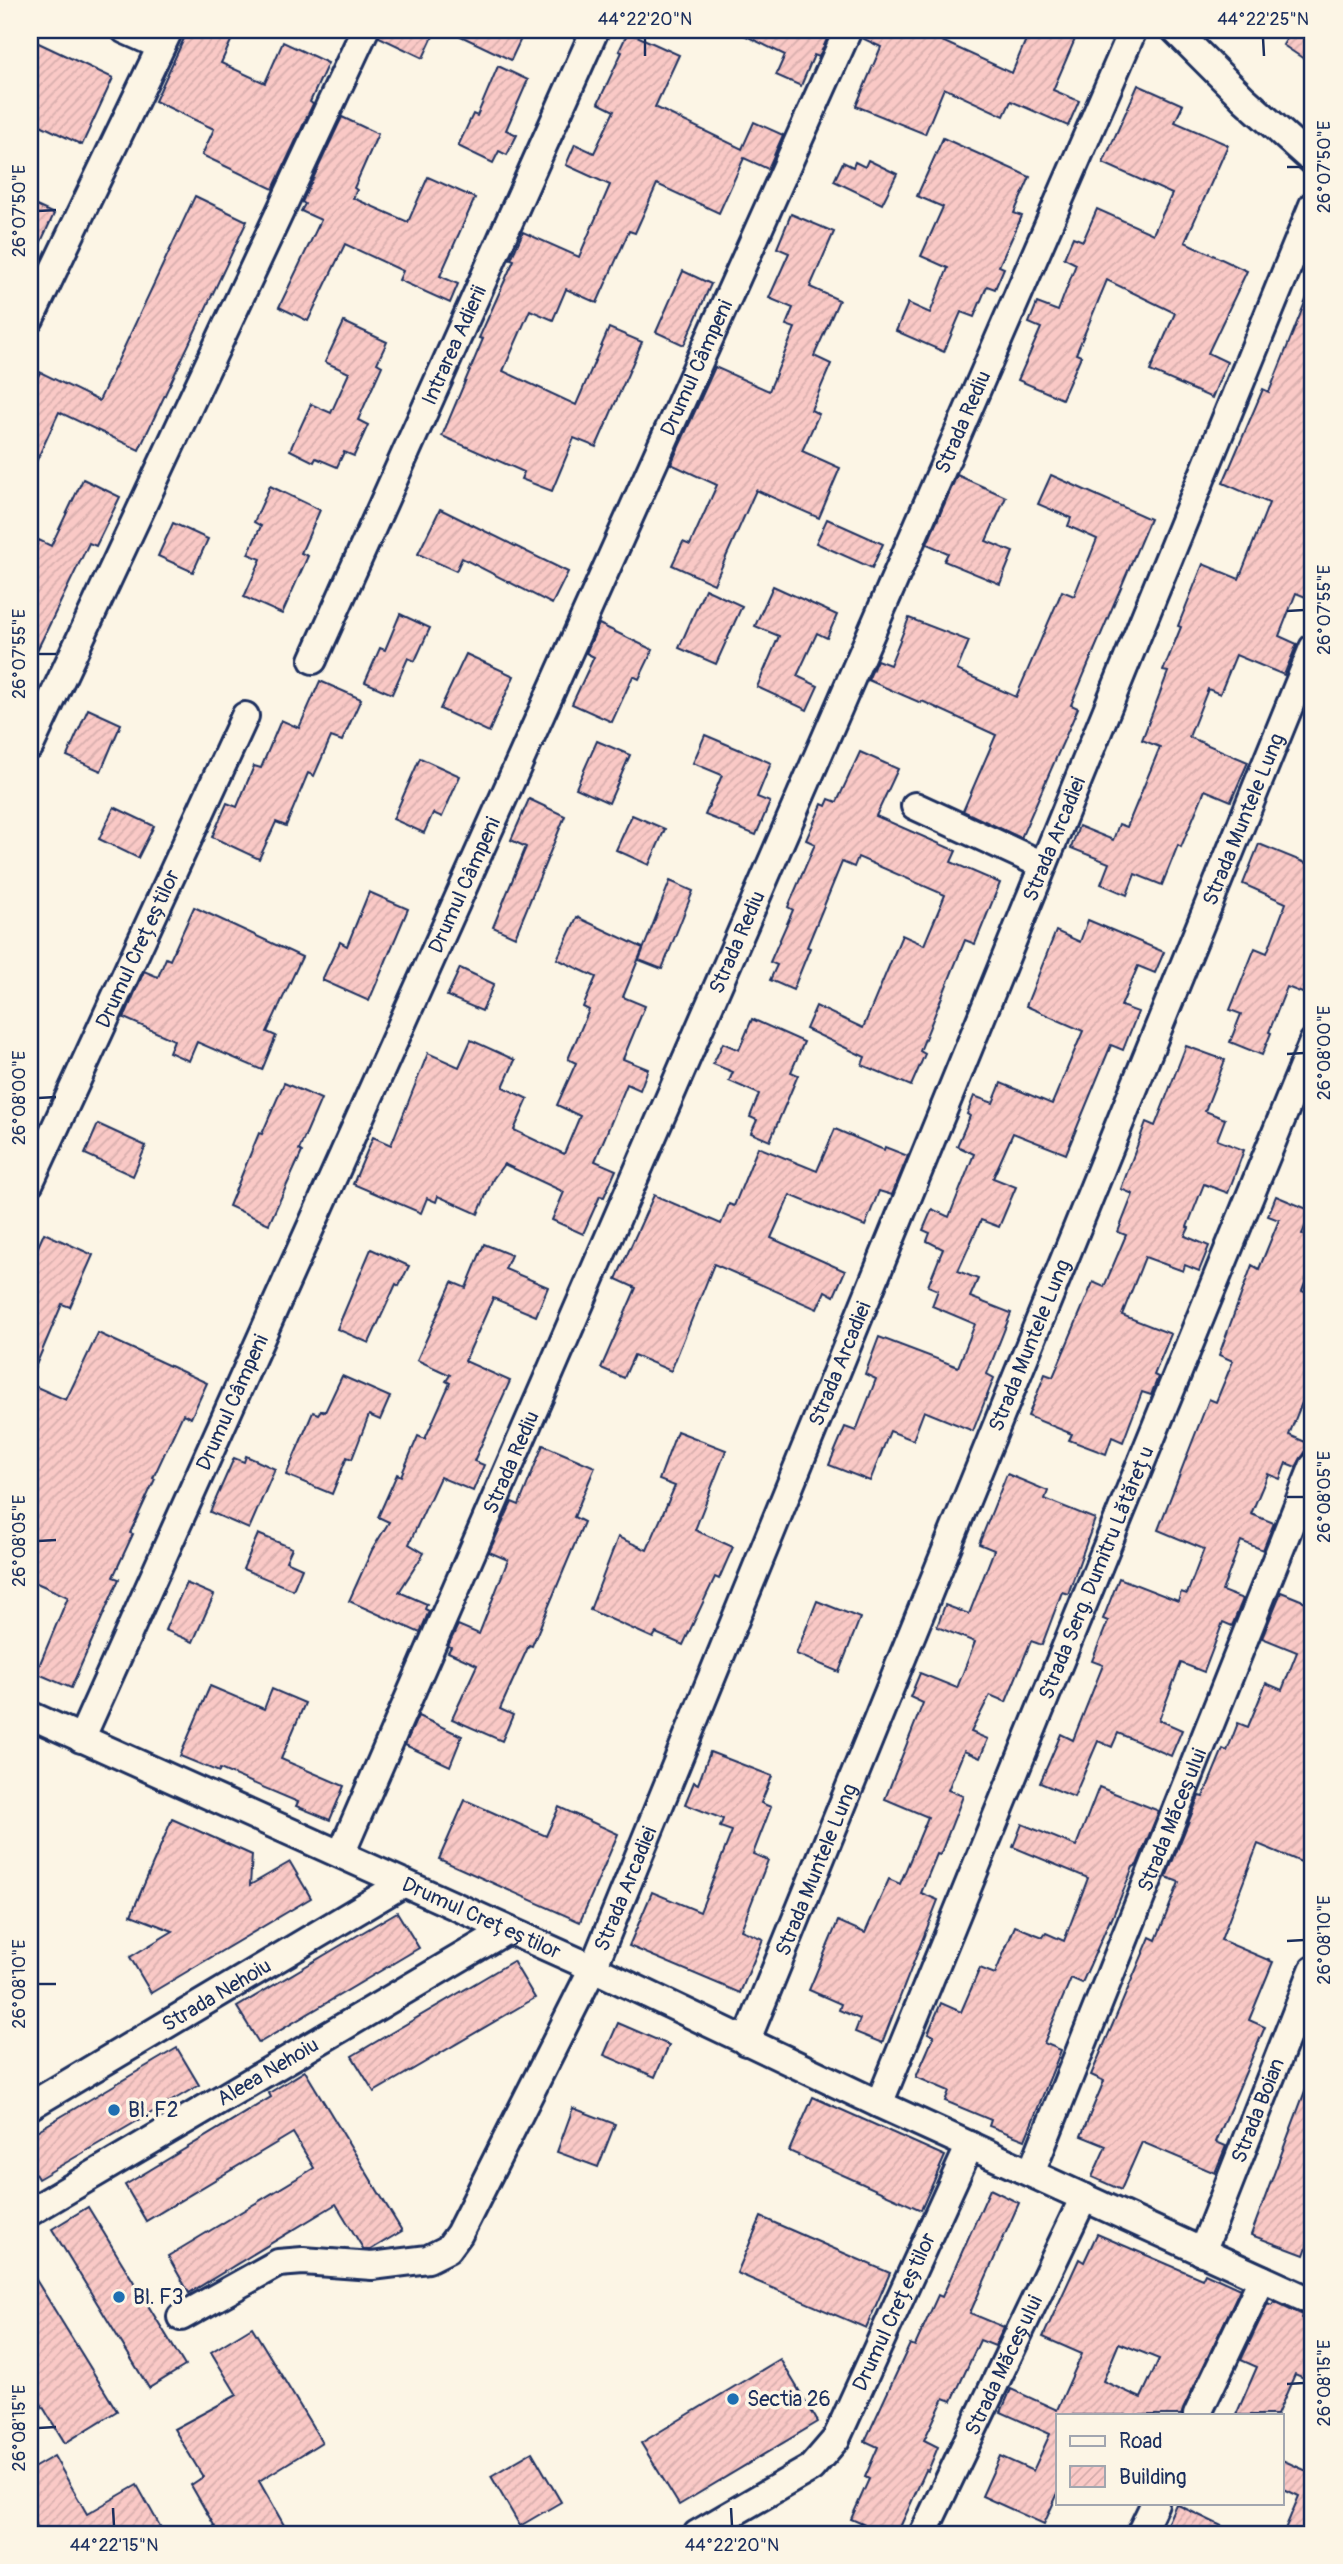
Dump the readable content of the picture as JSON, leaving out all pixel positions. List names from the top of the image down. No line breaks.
{"streets":{"street":["Intrarea Adierii","Drumul Câmpeni","Strada Rediu","Strada Muntele Lung","Strada Arcadiei","Drumul Crețeștilor","Strada Serg. Dumitru Lătărețu","Strada Măceșului","Strada Nehoiu","Aleea Nehoiu","Strada Boian"]},"crossings":[["Drumul Câmpeni","Drumul Crețeștilor"],["Strada Rediu","Drumul Crețeștilor"],["Strada Muntele Lung","Drumul Crețeștilor"],["Strada Arcadiei","Drumul Crețeștilor"],["Drumul Crețeștilor","Strada Serg. Dumitru Lătărețu"],["Drumul Crețeștilor","Strada Măceșului"],["Drumul Crețeștilor","Strada Nehoiu"],["Drumul Crețeștilor","Aleea Nehoiu"],["Drumul Crețeștilor","Strada Boian"]],"places":["Bl. F2","Bl. F3","Sectia 26"],"legend":["Road","Building"],"coordinates":["44°22'20\"N","44°22'25\"N","26°07'50\"E","26°07'55\"E","26°08'00\"E","26°08'05\"E","26°08'10\"E","26°08'15\"E","44°22'15\"N"]}
